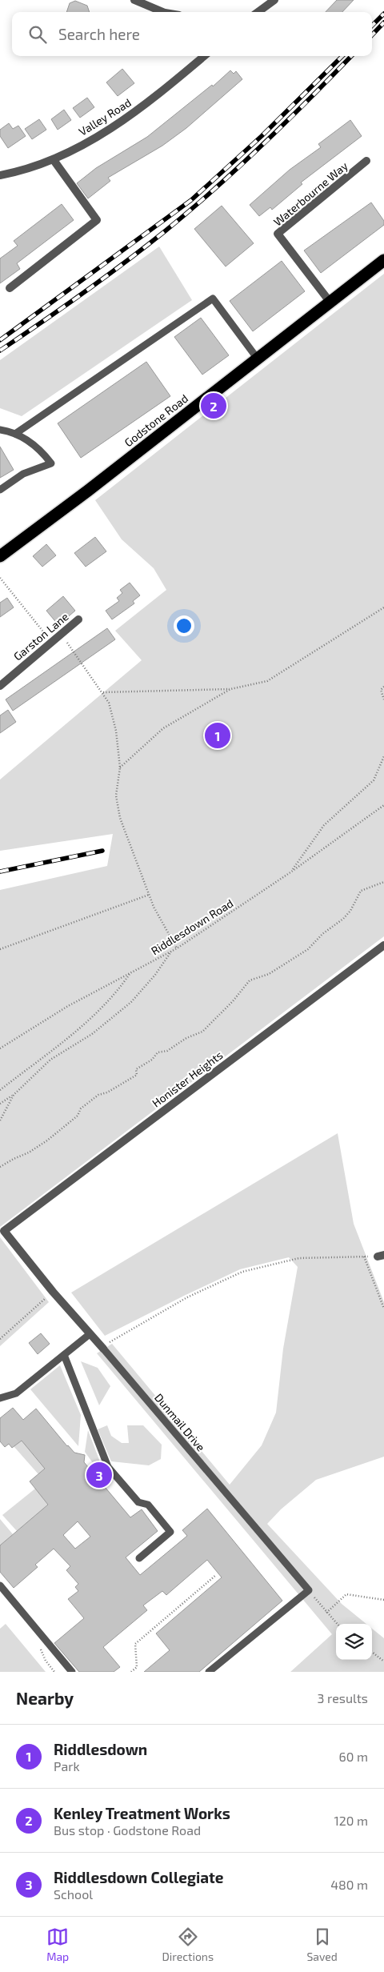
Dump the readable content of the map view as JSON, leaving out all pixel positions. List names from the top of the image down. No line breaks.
{"streets":{"highway":["Godstone Road"],"street":["Valley Road","Waterbourne Way","Garston Lane","Honister Heights","Dunmail Drive"],"path":["Riddlesdown Road"]},"crossings":[["Waterbourne Way","Godstone Road"],["Honister Heights","Dunmail Drive"]],"page":{"search":"Search here","pins":["2","1","3"],"heading":["Nearby","3 results"],"list":[{"mark":"1","name":"Riddlesdown","note":"Park","value":"60 m"},{"mark":"2","name":"Kenley Treatment Works","note":"Bus stop · Godstone Road","value":"120 m"},{"mark":"3","name":"Riddlesdown Collegiate","note":"School","value":"480 m"}],"nav":["Map","Directions","Saved"]}}
